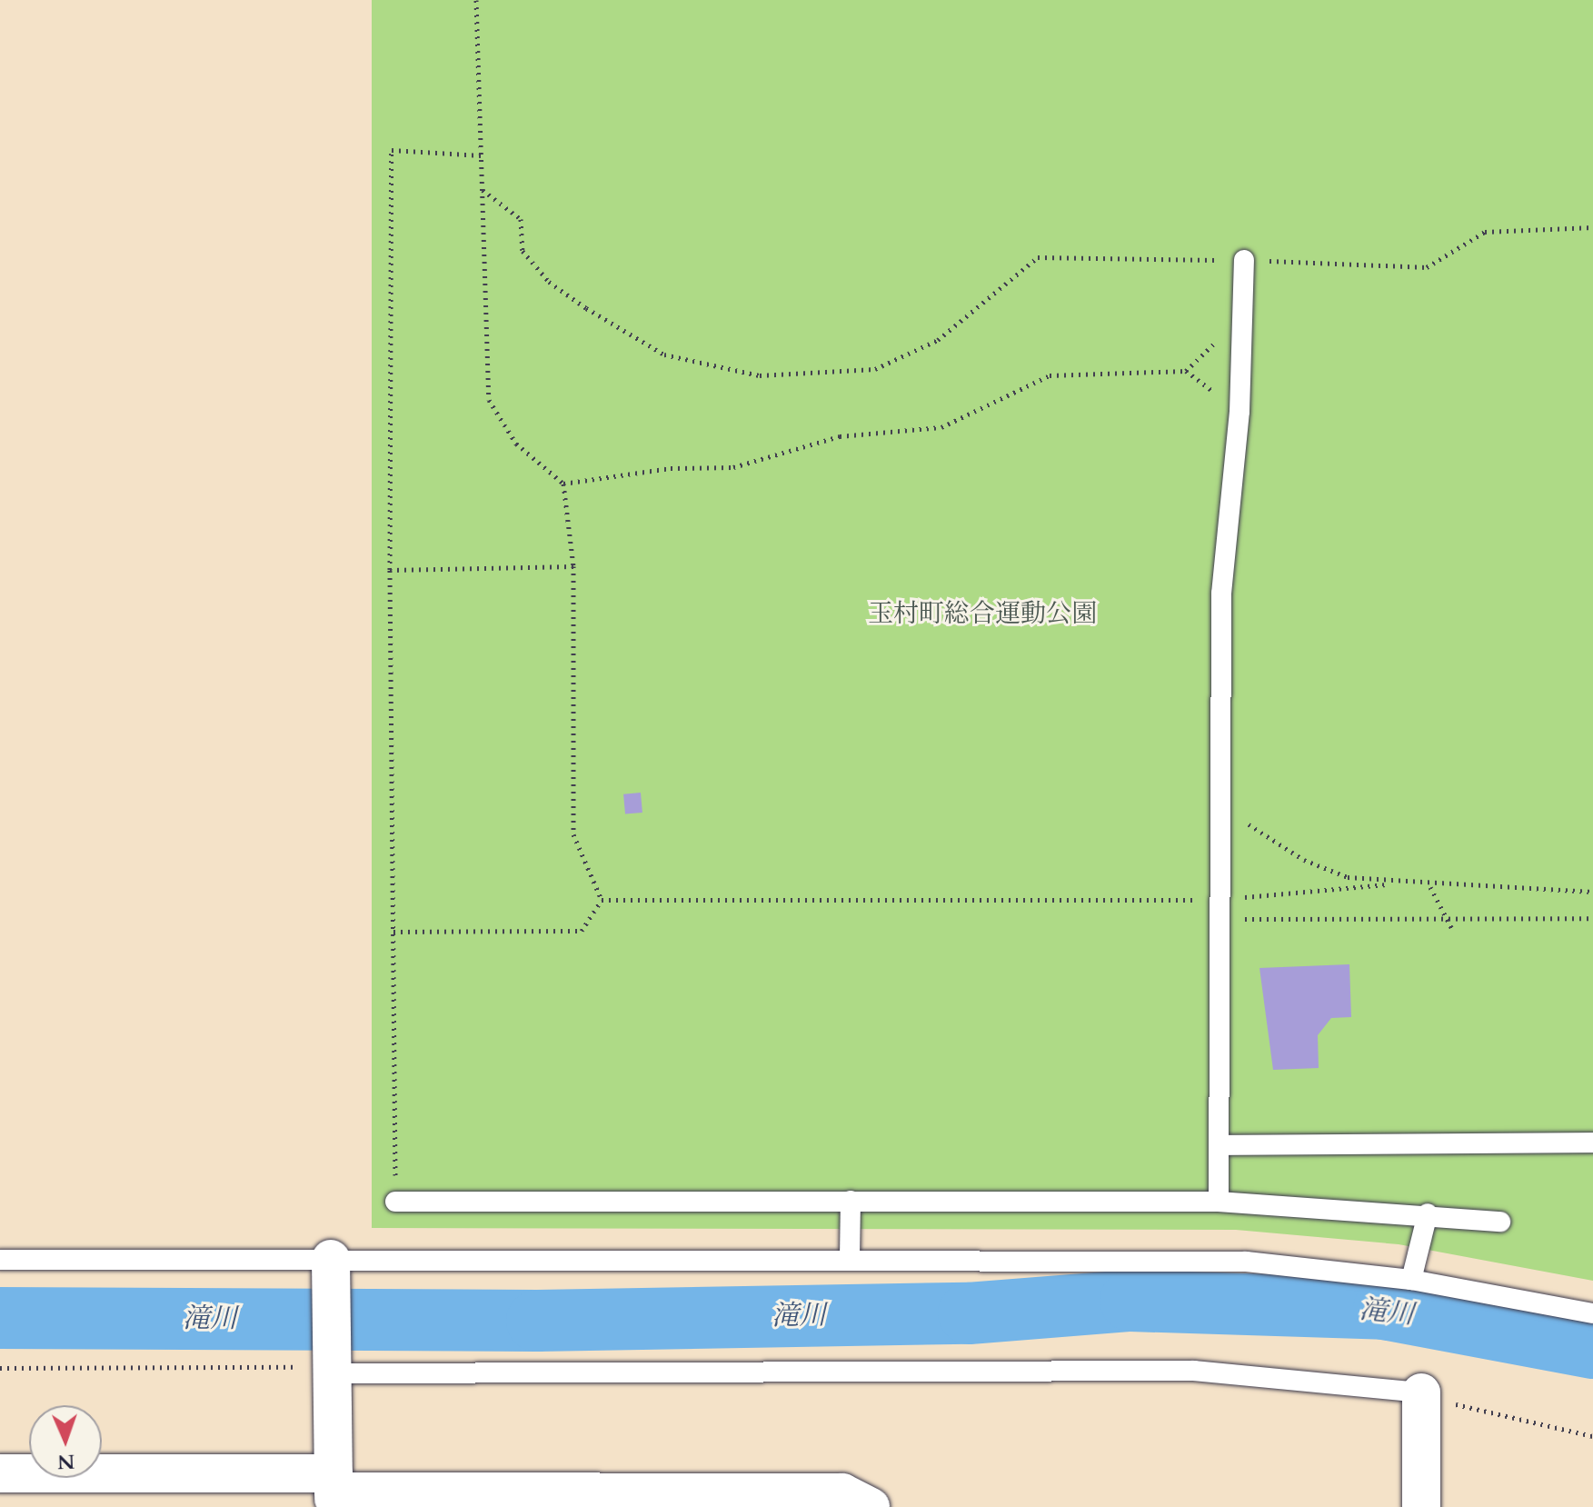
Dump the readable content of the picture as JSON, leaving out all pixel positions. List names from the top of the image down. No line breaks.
{"water":["滝川"],"parks":["玉村町総合運動公園"],"north":"bottom"}
